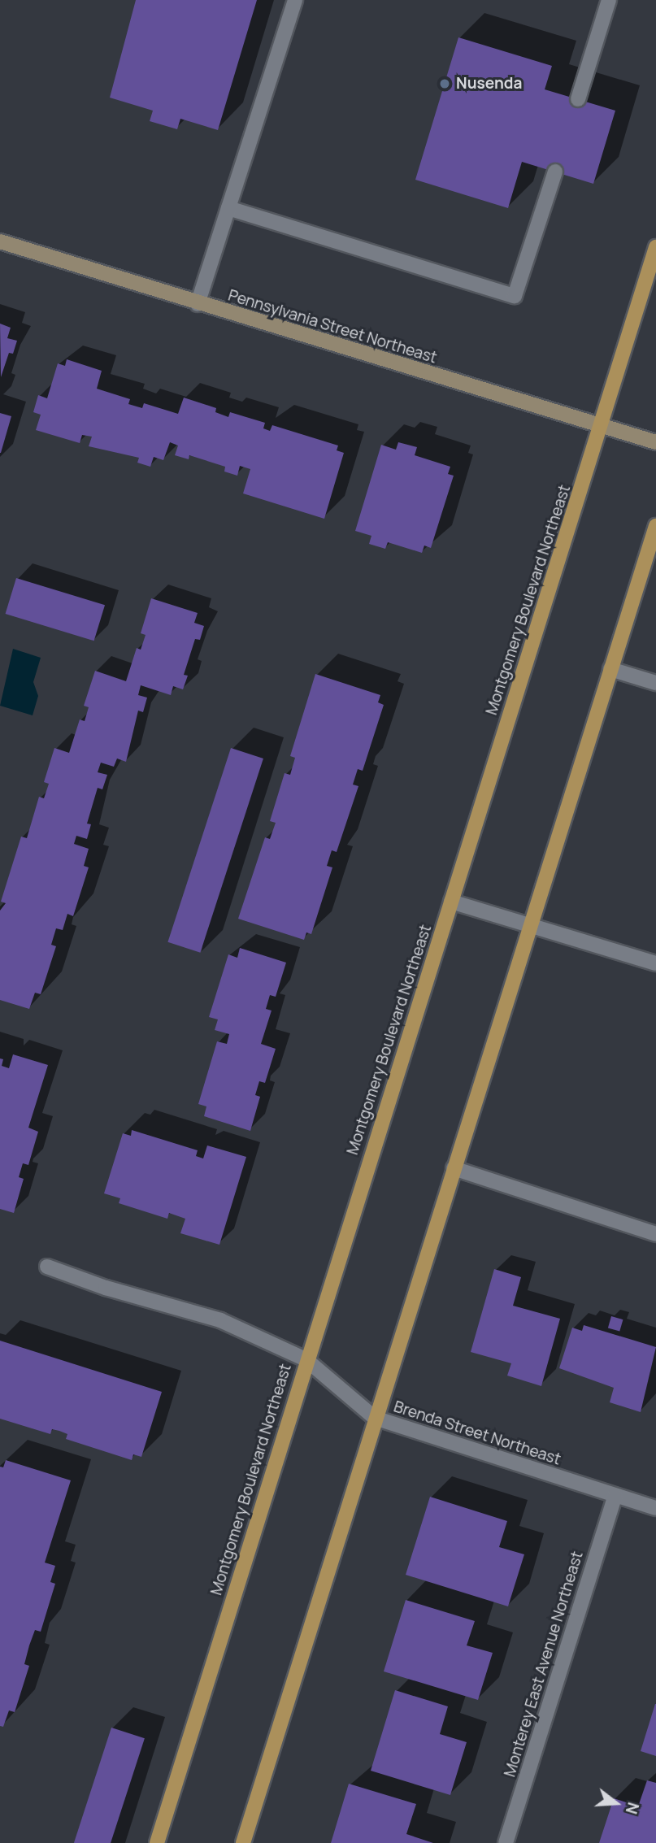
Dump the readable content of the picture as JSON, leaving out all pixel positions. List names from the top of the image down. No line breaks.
{"streets":{"main road":["Montgomery Boulevard Northeast"],"street":["Pennsylvania Street Northeast","Brenda Street Northeast","Monterey East Avenue Northeast"]},"crossings":[["Pennsylvania Street Northeast","Montgomery Boulevard Northeast"],["Montgomery Boulevard Northeast","Brenda Street Northeast"],["Brenda Street Northeast","Monterey East Avenue Northeast"]],"places":["Nusenda"],"north":"right"}
